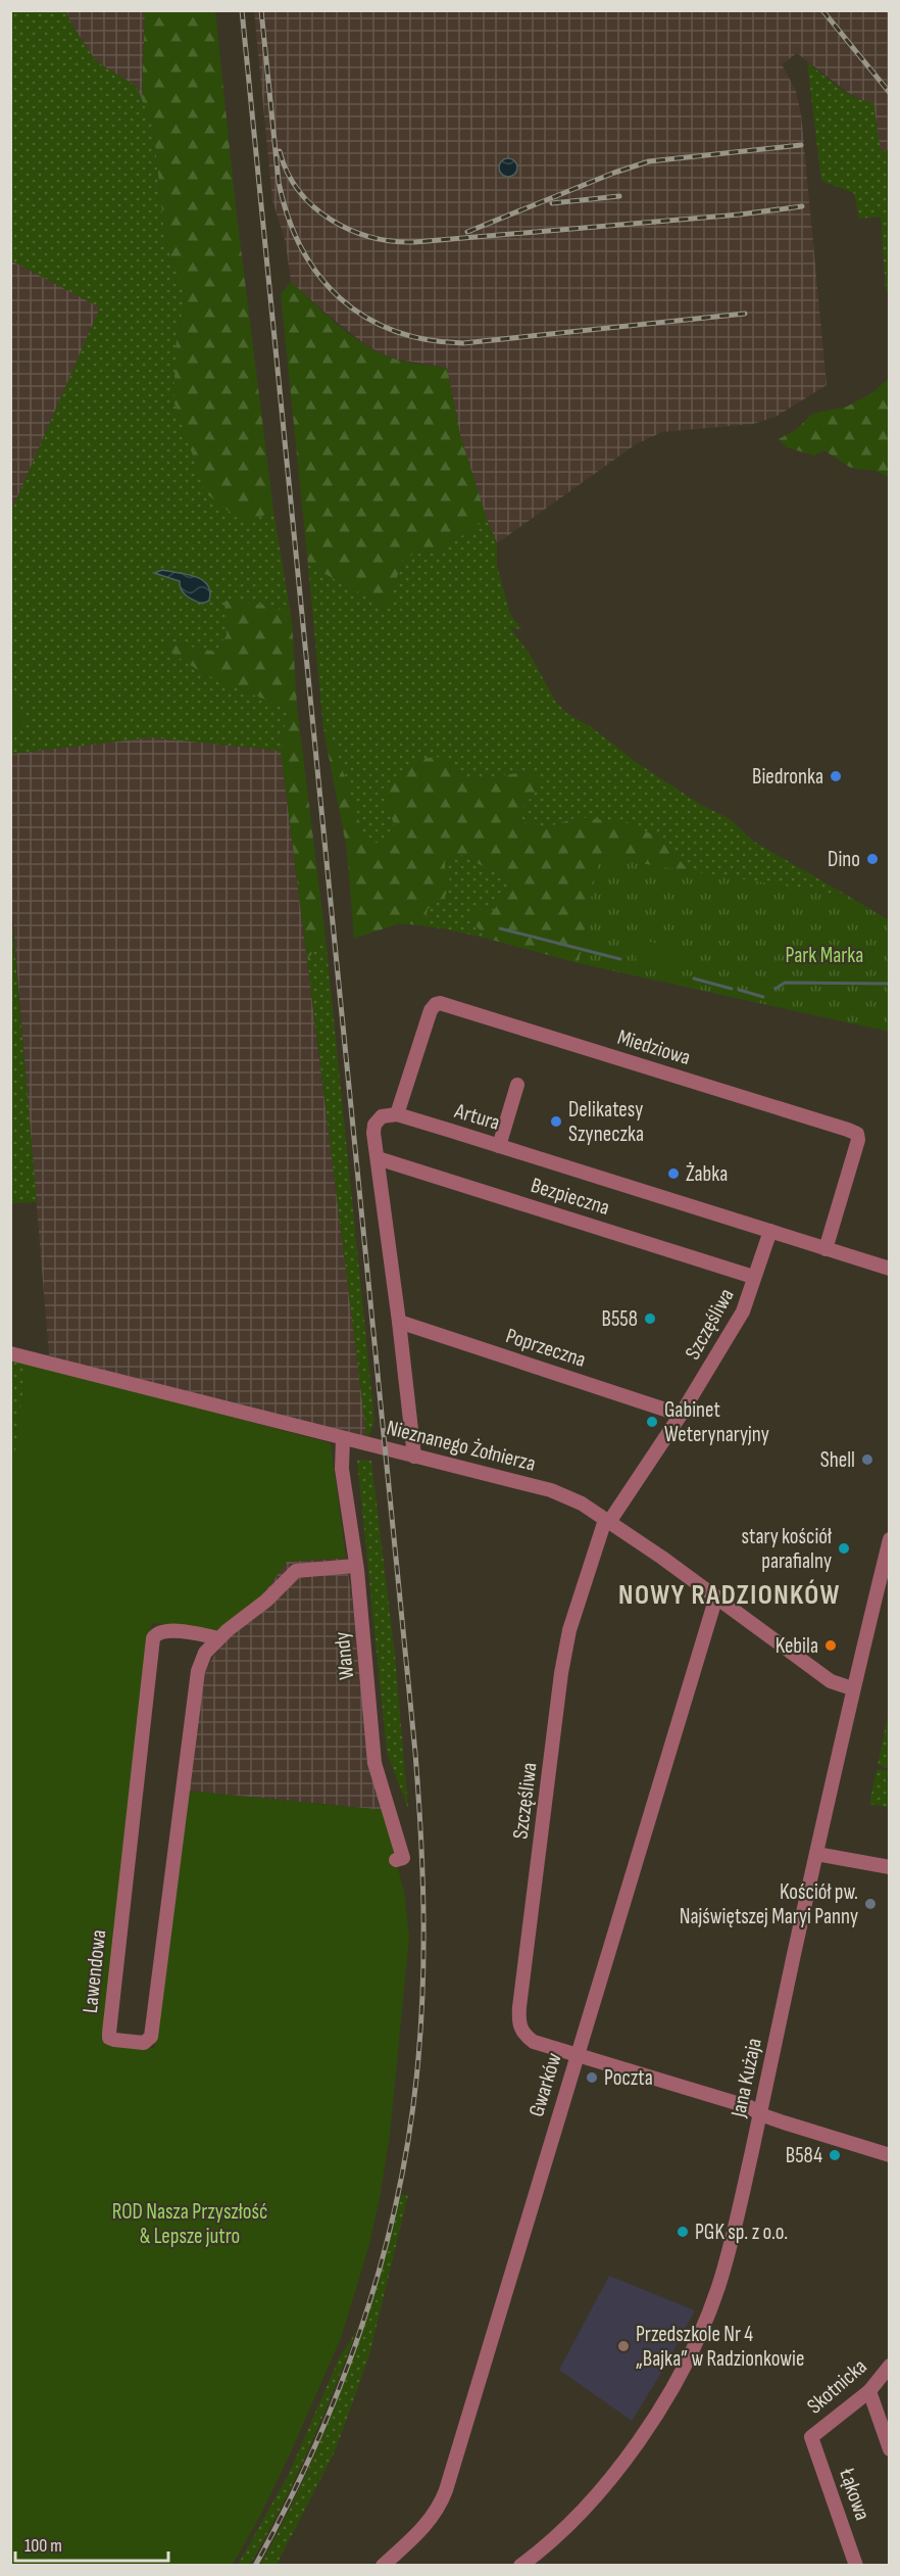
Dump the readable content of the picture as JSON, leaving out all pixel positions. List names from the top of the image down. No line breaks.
{"streets":{"street":["Miedziowa","Artura","Bezpieczna","Szczęśliwa","Poprzeczna","Nieznanego Żołnierza","Wandy","Lawendowa","Jana Kużaja","Gwarków","Skotnicka","Łąkowa"]},"crossings":[["Miedziowa","Artura"],["Artura","Szczęśliwa"],["Szczęśliwa","Poprzeczna"],["Szczęśliwa","Nieznanego Żołnierza"],["Szczęśliwa","Jana Kużaja"],["Szczęśliwa","Gwarków"],["Nieznanego Żołnierza","Wandy"],["Nieznanego Żołnierza","Jana Kużaja"],["Nieznanego Żołnierza","Gwarków"],["Wandy","Lawendowa"],["Skotnicka","Łąkowa"]],"districts":["NOWY RADZIONKÓW"],"parks":["Park Marka","ROD Nasza Przyszłość & Lepsze jutro"],"places":["Biedronka","Dino","Delikatesy Szyneczka","Żabka","B558","Gabinet Weterynaryjny","Shell","stary kościół parafialny","Kebila","Kościół pw. Najświętszej Maryi Panny","Poczta","B584","PGK sp. z o.o.","Przedszkole Nr 4 „Bajka” w Radzionkowie"],"scale_bar":"100 m"}
